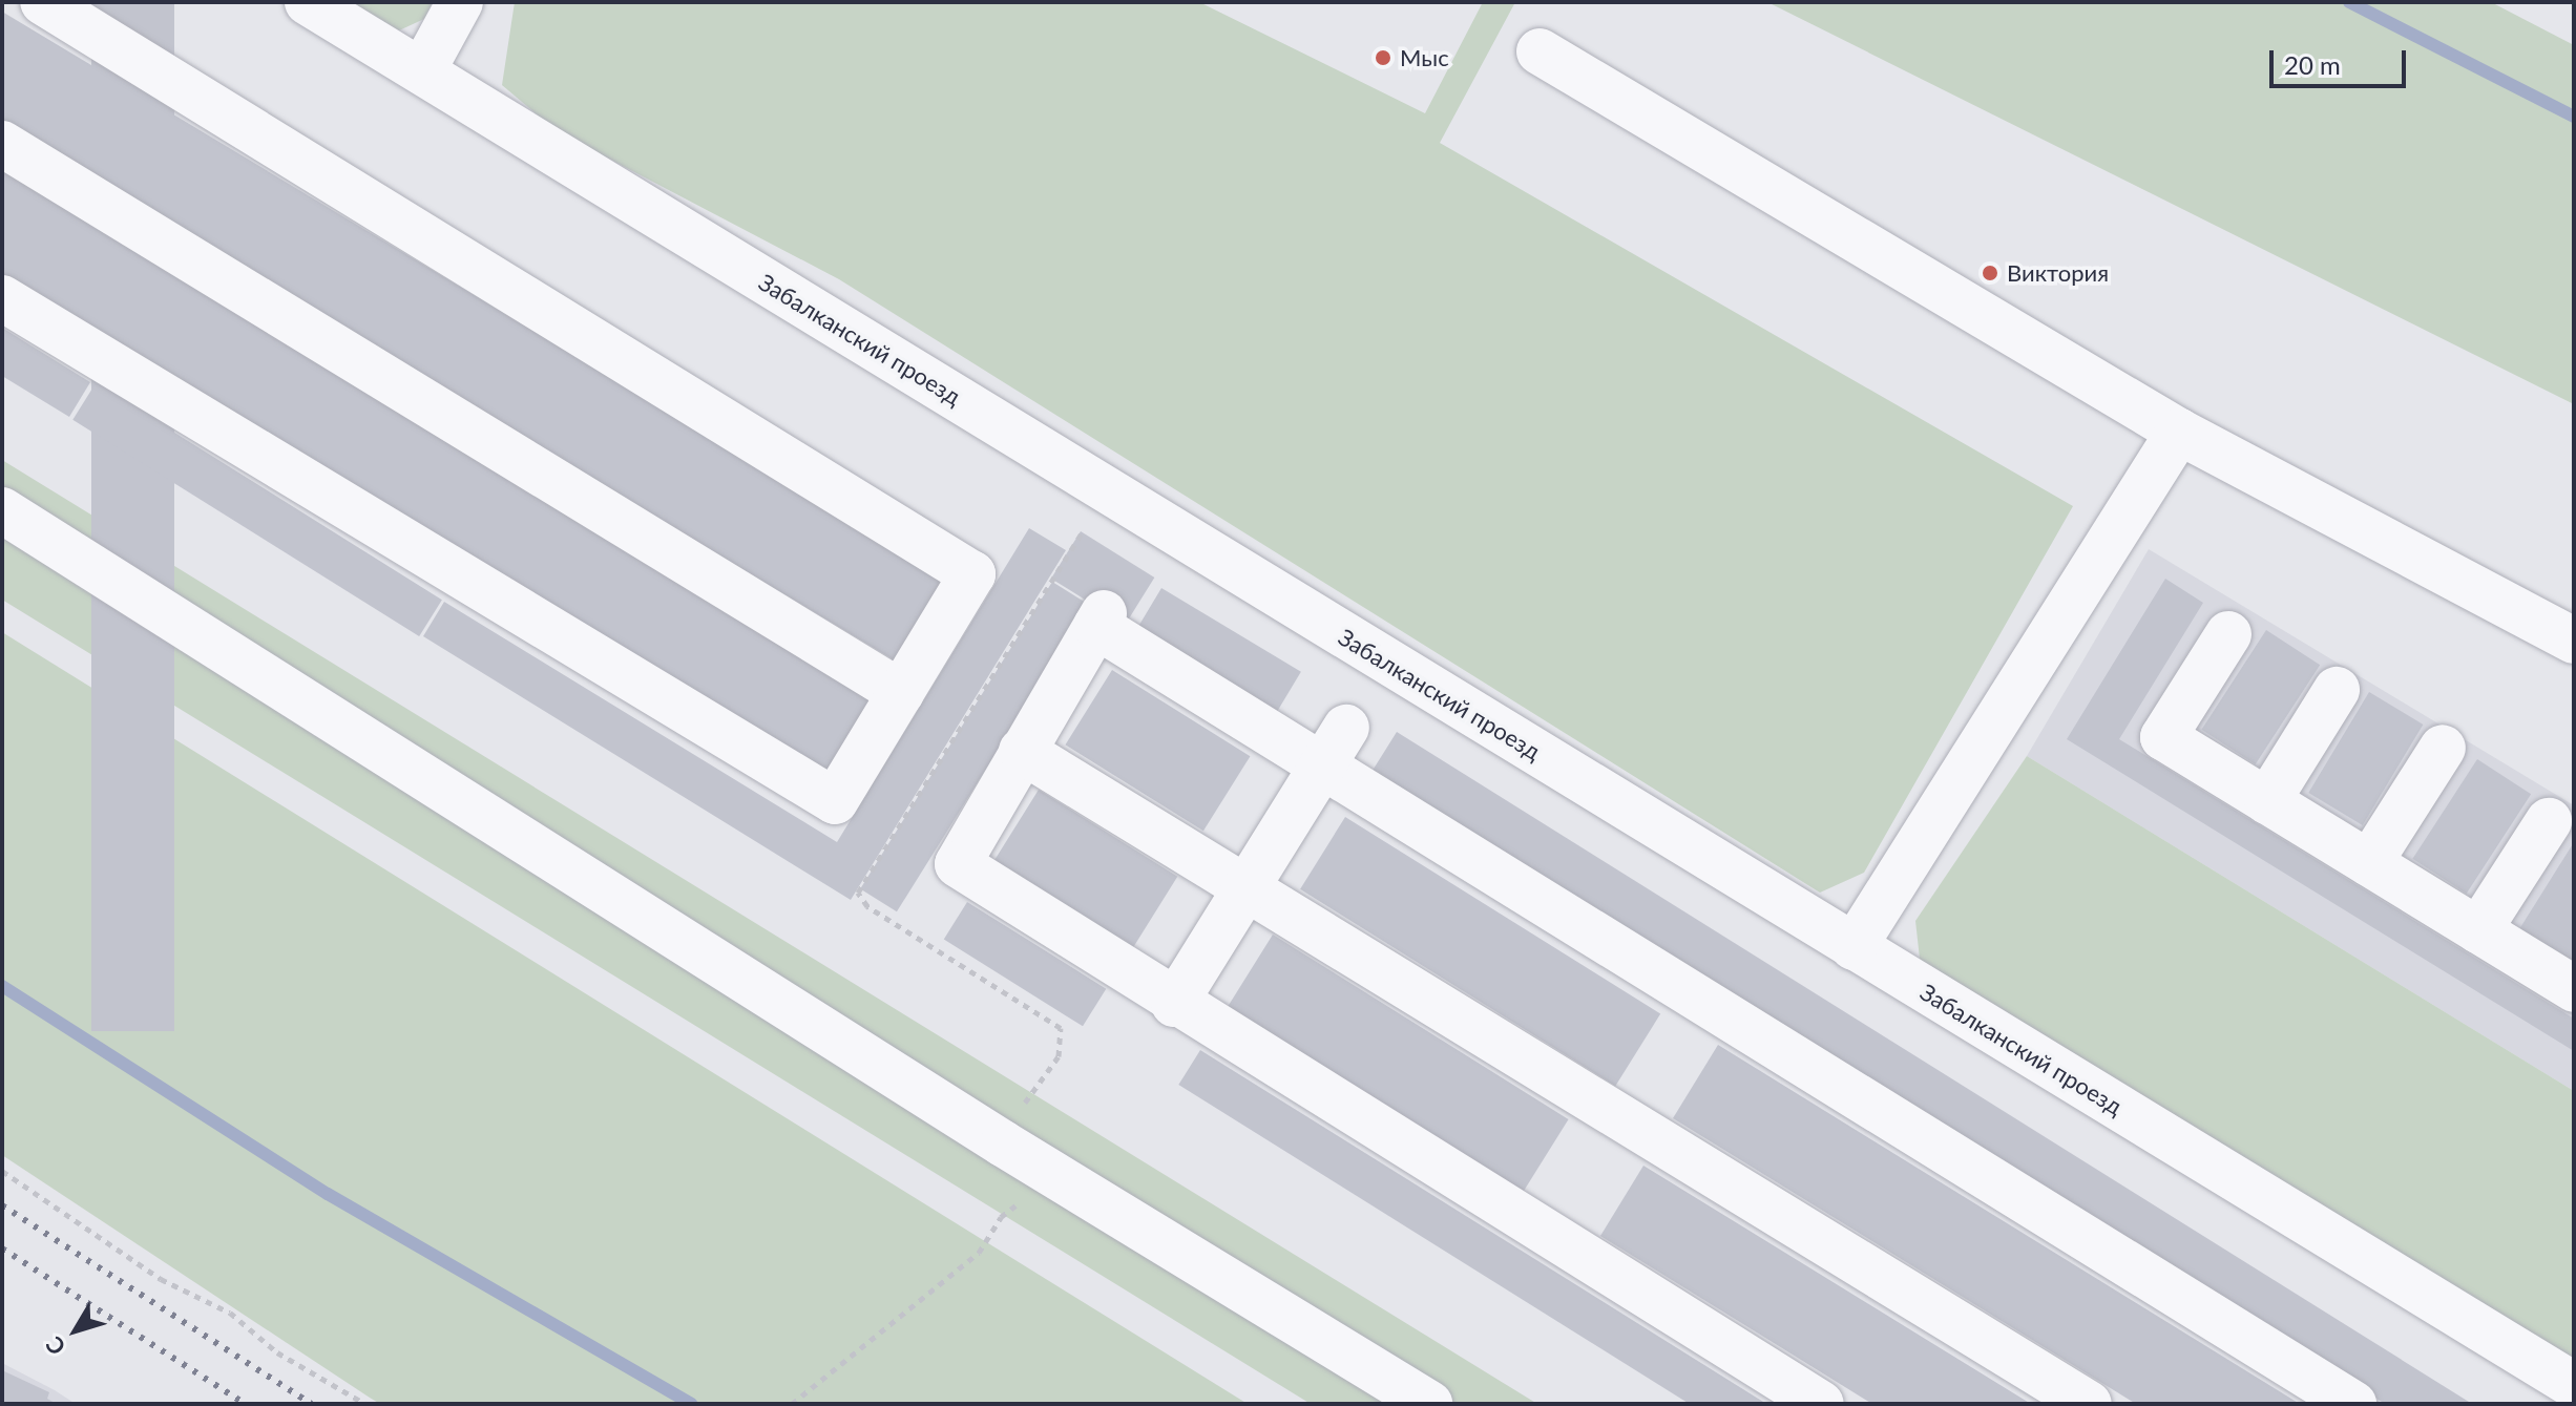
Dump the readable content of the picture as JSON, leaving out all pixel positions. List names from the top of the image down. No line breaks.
{"streets":{"street":["Забалканский проезд"]},"places":["Мыс","Виктория"],"scale_bar":"20 m","north":"bottom left"}
